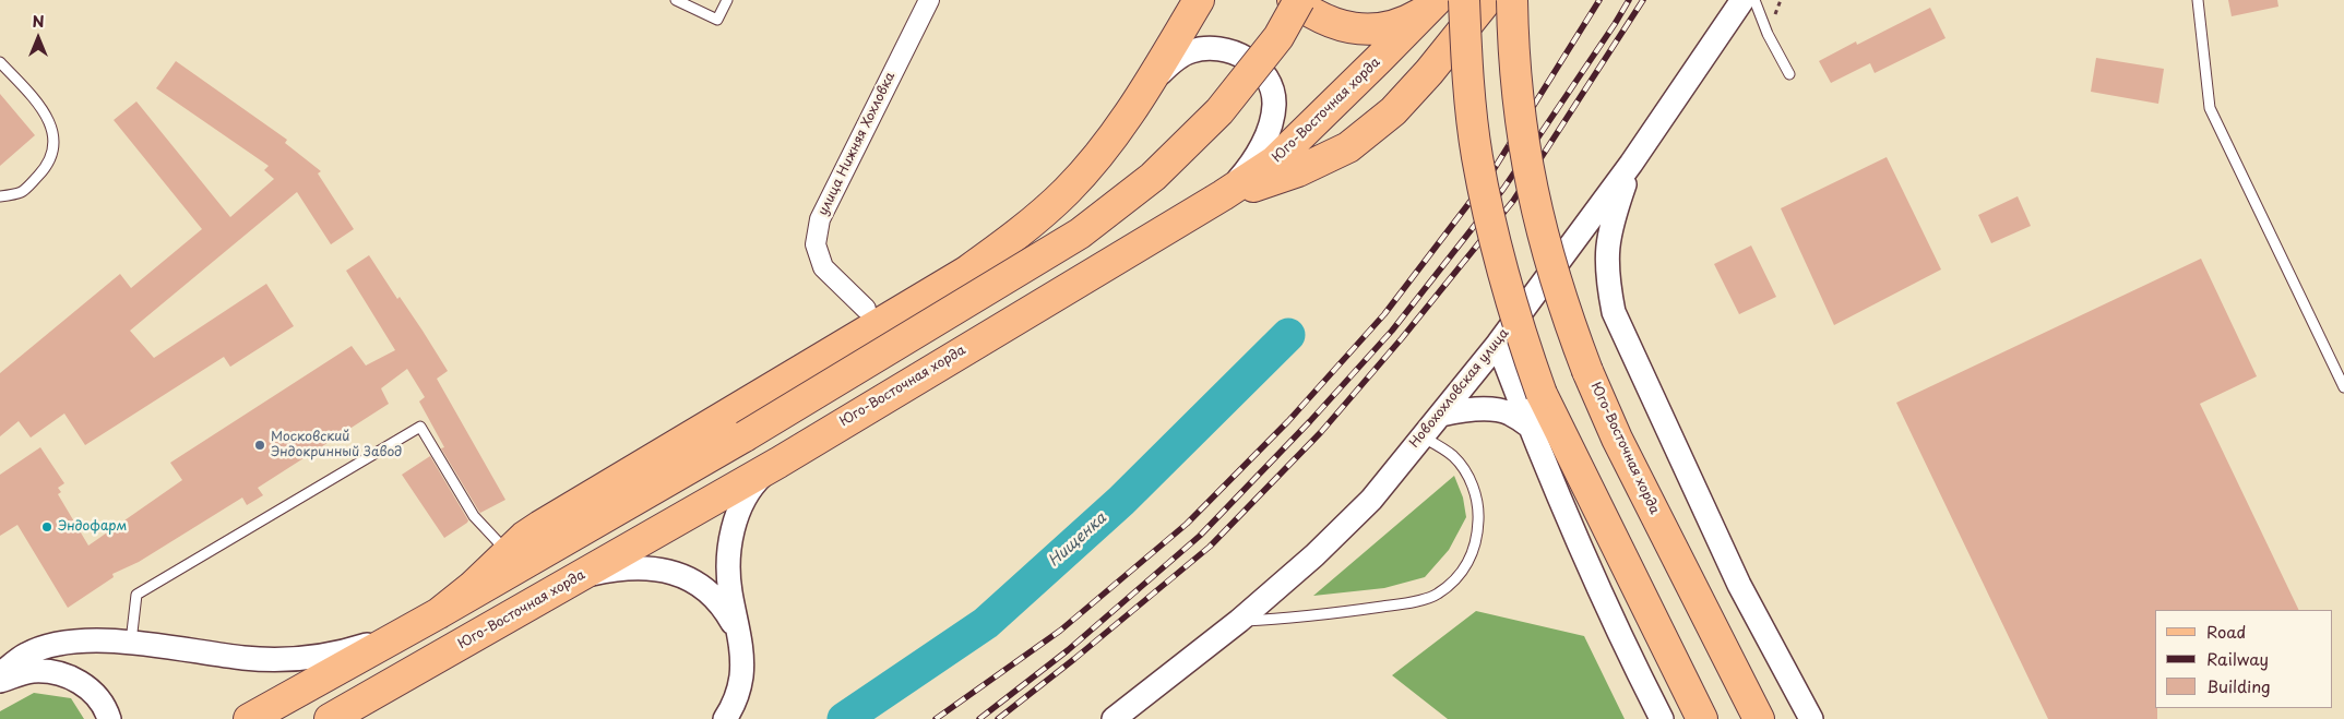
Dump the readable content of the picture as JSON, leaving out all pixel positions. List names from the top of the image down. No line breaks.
{"streets":{"main road":["Юго-Восточная хорда"],"street":["улица Нижняя Хохловка","Новохохловская улица"]},"water":["Нищенка"],"places":["Московский Эндокринный Завод","Эндофарм"],"legend":["Road","Railway","Building"],"north":"top"}
